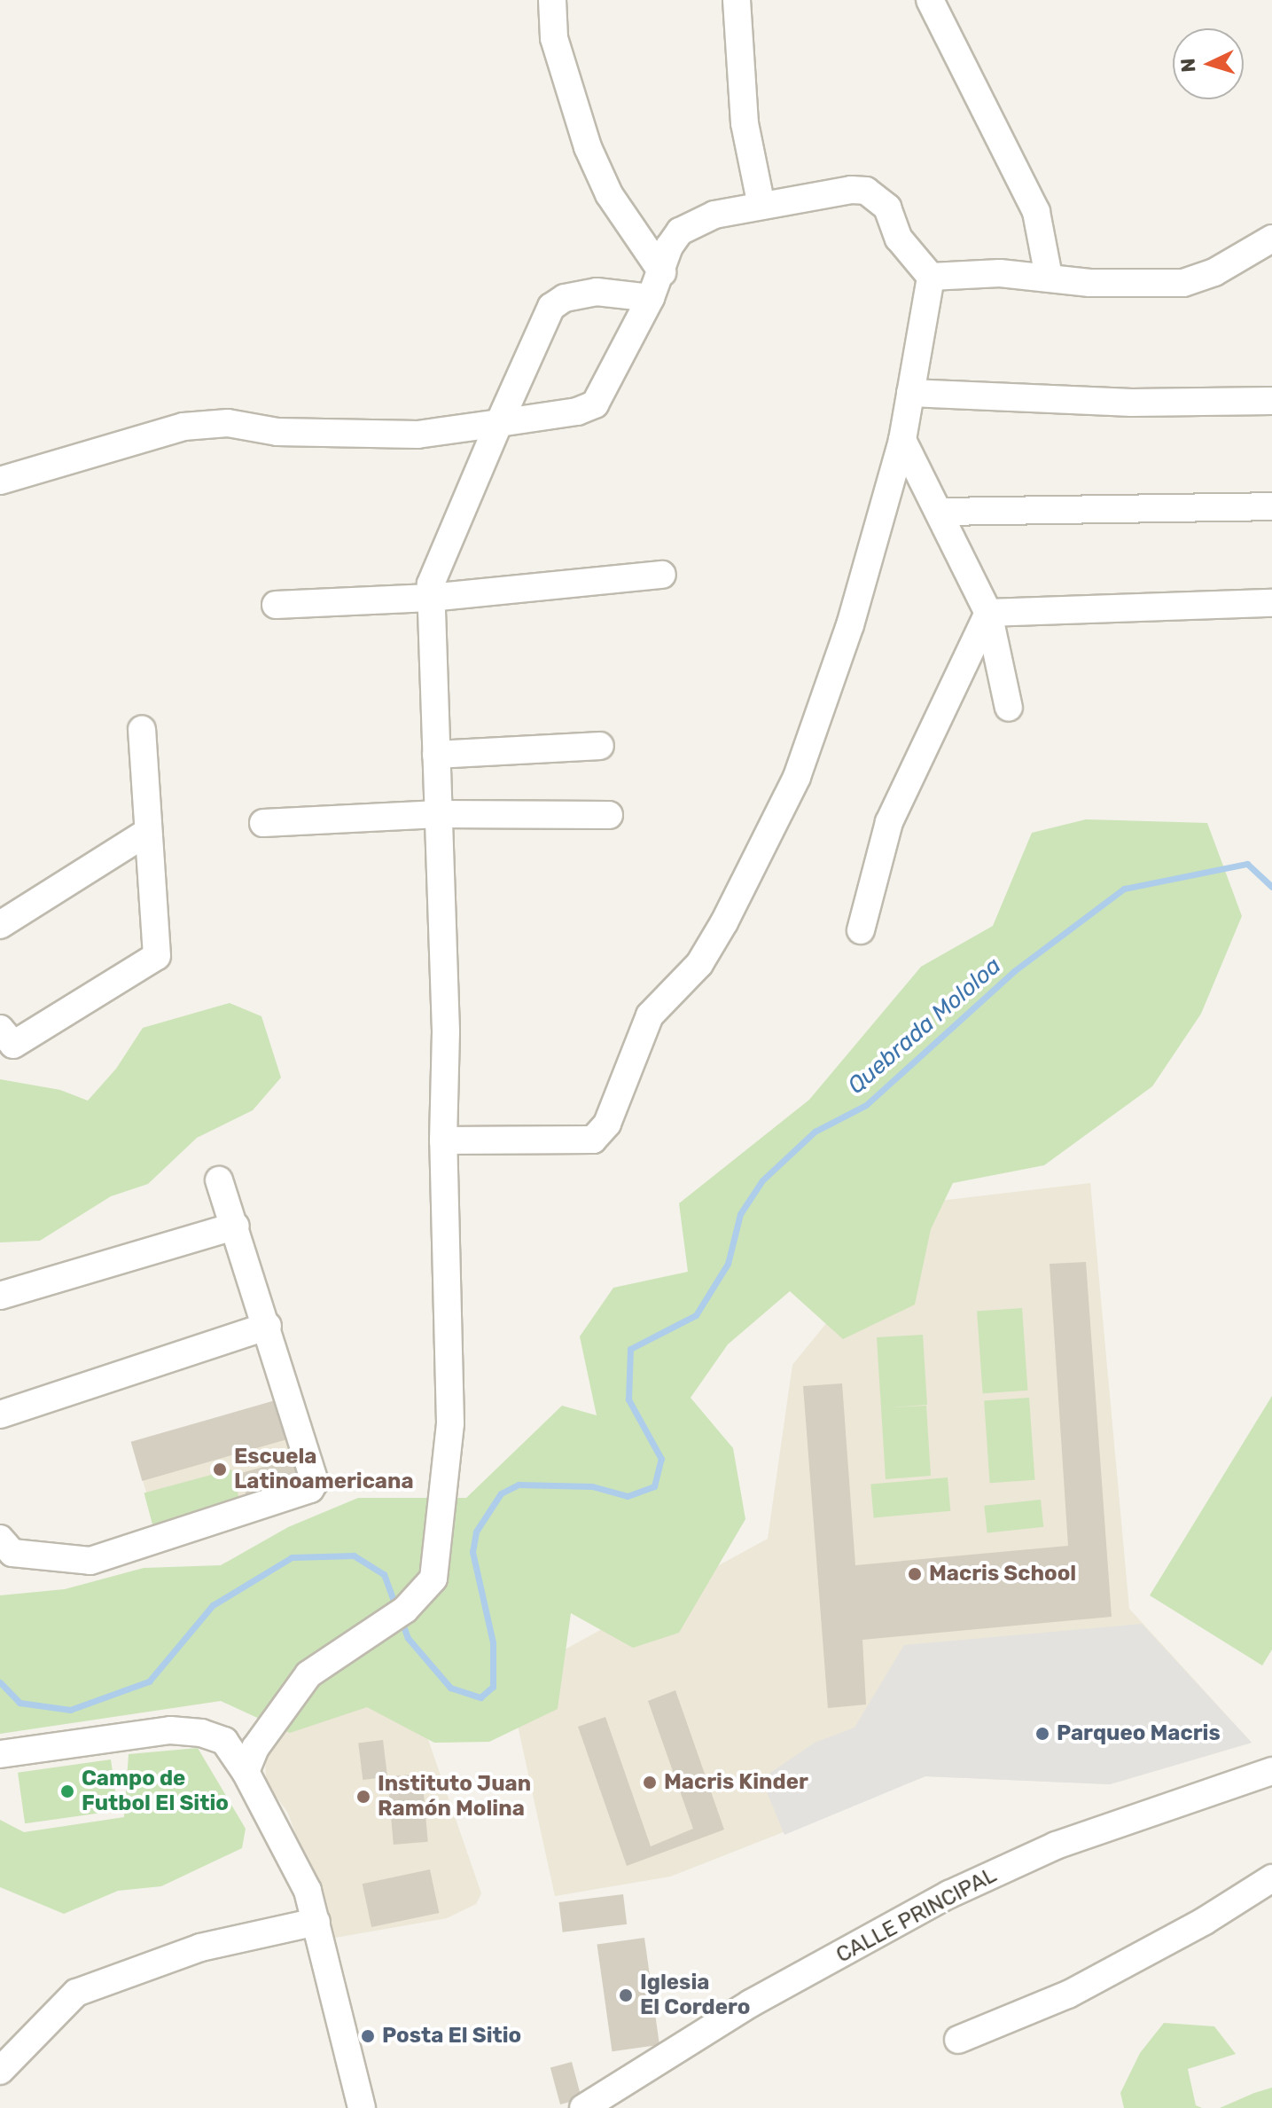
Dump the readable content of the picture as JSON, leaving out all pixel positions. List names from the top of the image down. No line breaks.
{"streets":{"street":["CALLE PRINCIPAL"]},"water":["Quebrada Mololoa"],"places":["Escuela Latinoamericana","Macris School","Parqueo Macris","Macris Kinder","Campo de Futbol El Sitio","Instituto Juan Ramón Molina","Iglesia El Cordero","Posta El Sitio"],"north":"left"}
